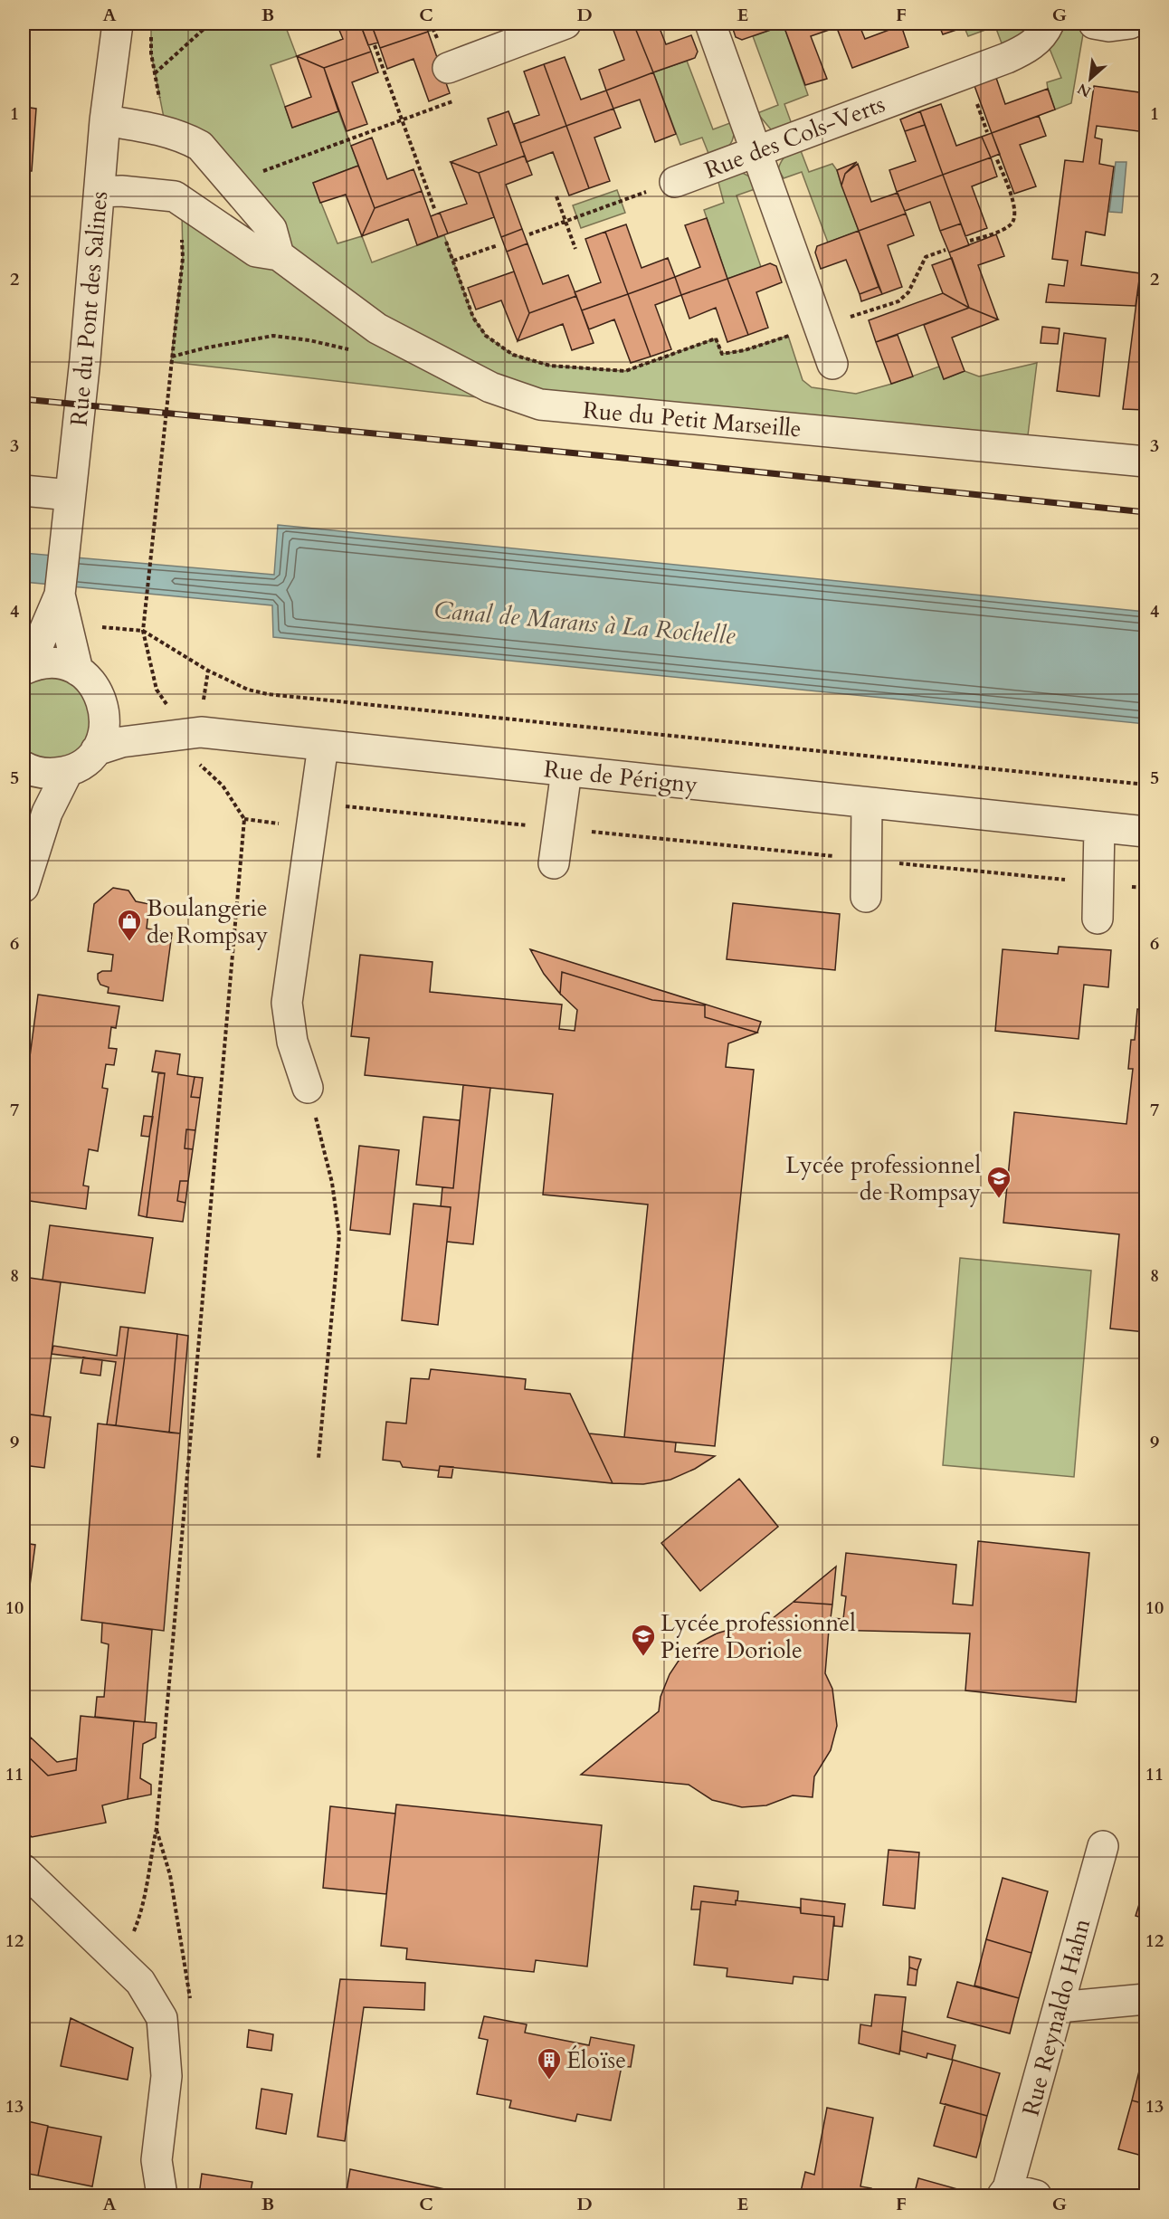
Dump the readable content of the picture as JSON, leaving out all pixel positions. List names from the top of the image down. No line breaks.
{"streets":{"street":["Rue des Cols-Verts","Rue du Pont des Salines","Rue du Petit Marseille","Rue de Périgny","Rue Reynaldo Hahn"]},"crossings":[["Rue du Pont des Salines","Rue du Petit Marseille"]],"water":["Canal de Marans à La Rochelle"],"places":{"shop":["Boulangerie de Rompsay"],"school or university":["Lycée professionnel de Rompsay","Lycée professionnel Pierre Doriole"],"building":["Éloïse"]},"north":"bottom left","grid":{"columns":["A","B","C","D","E","F","G"],"rows":["1","2","3","4","5","6","7","8","9","10","11","12","13"]}}
